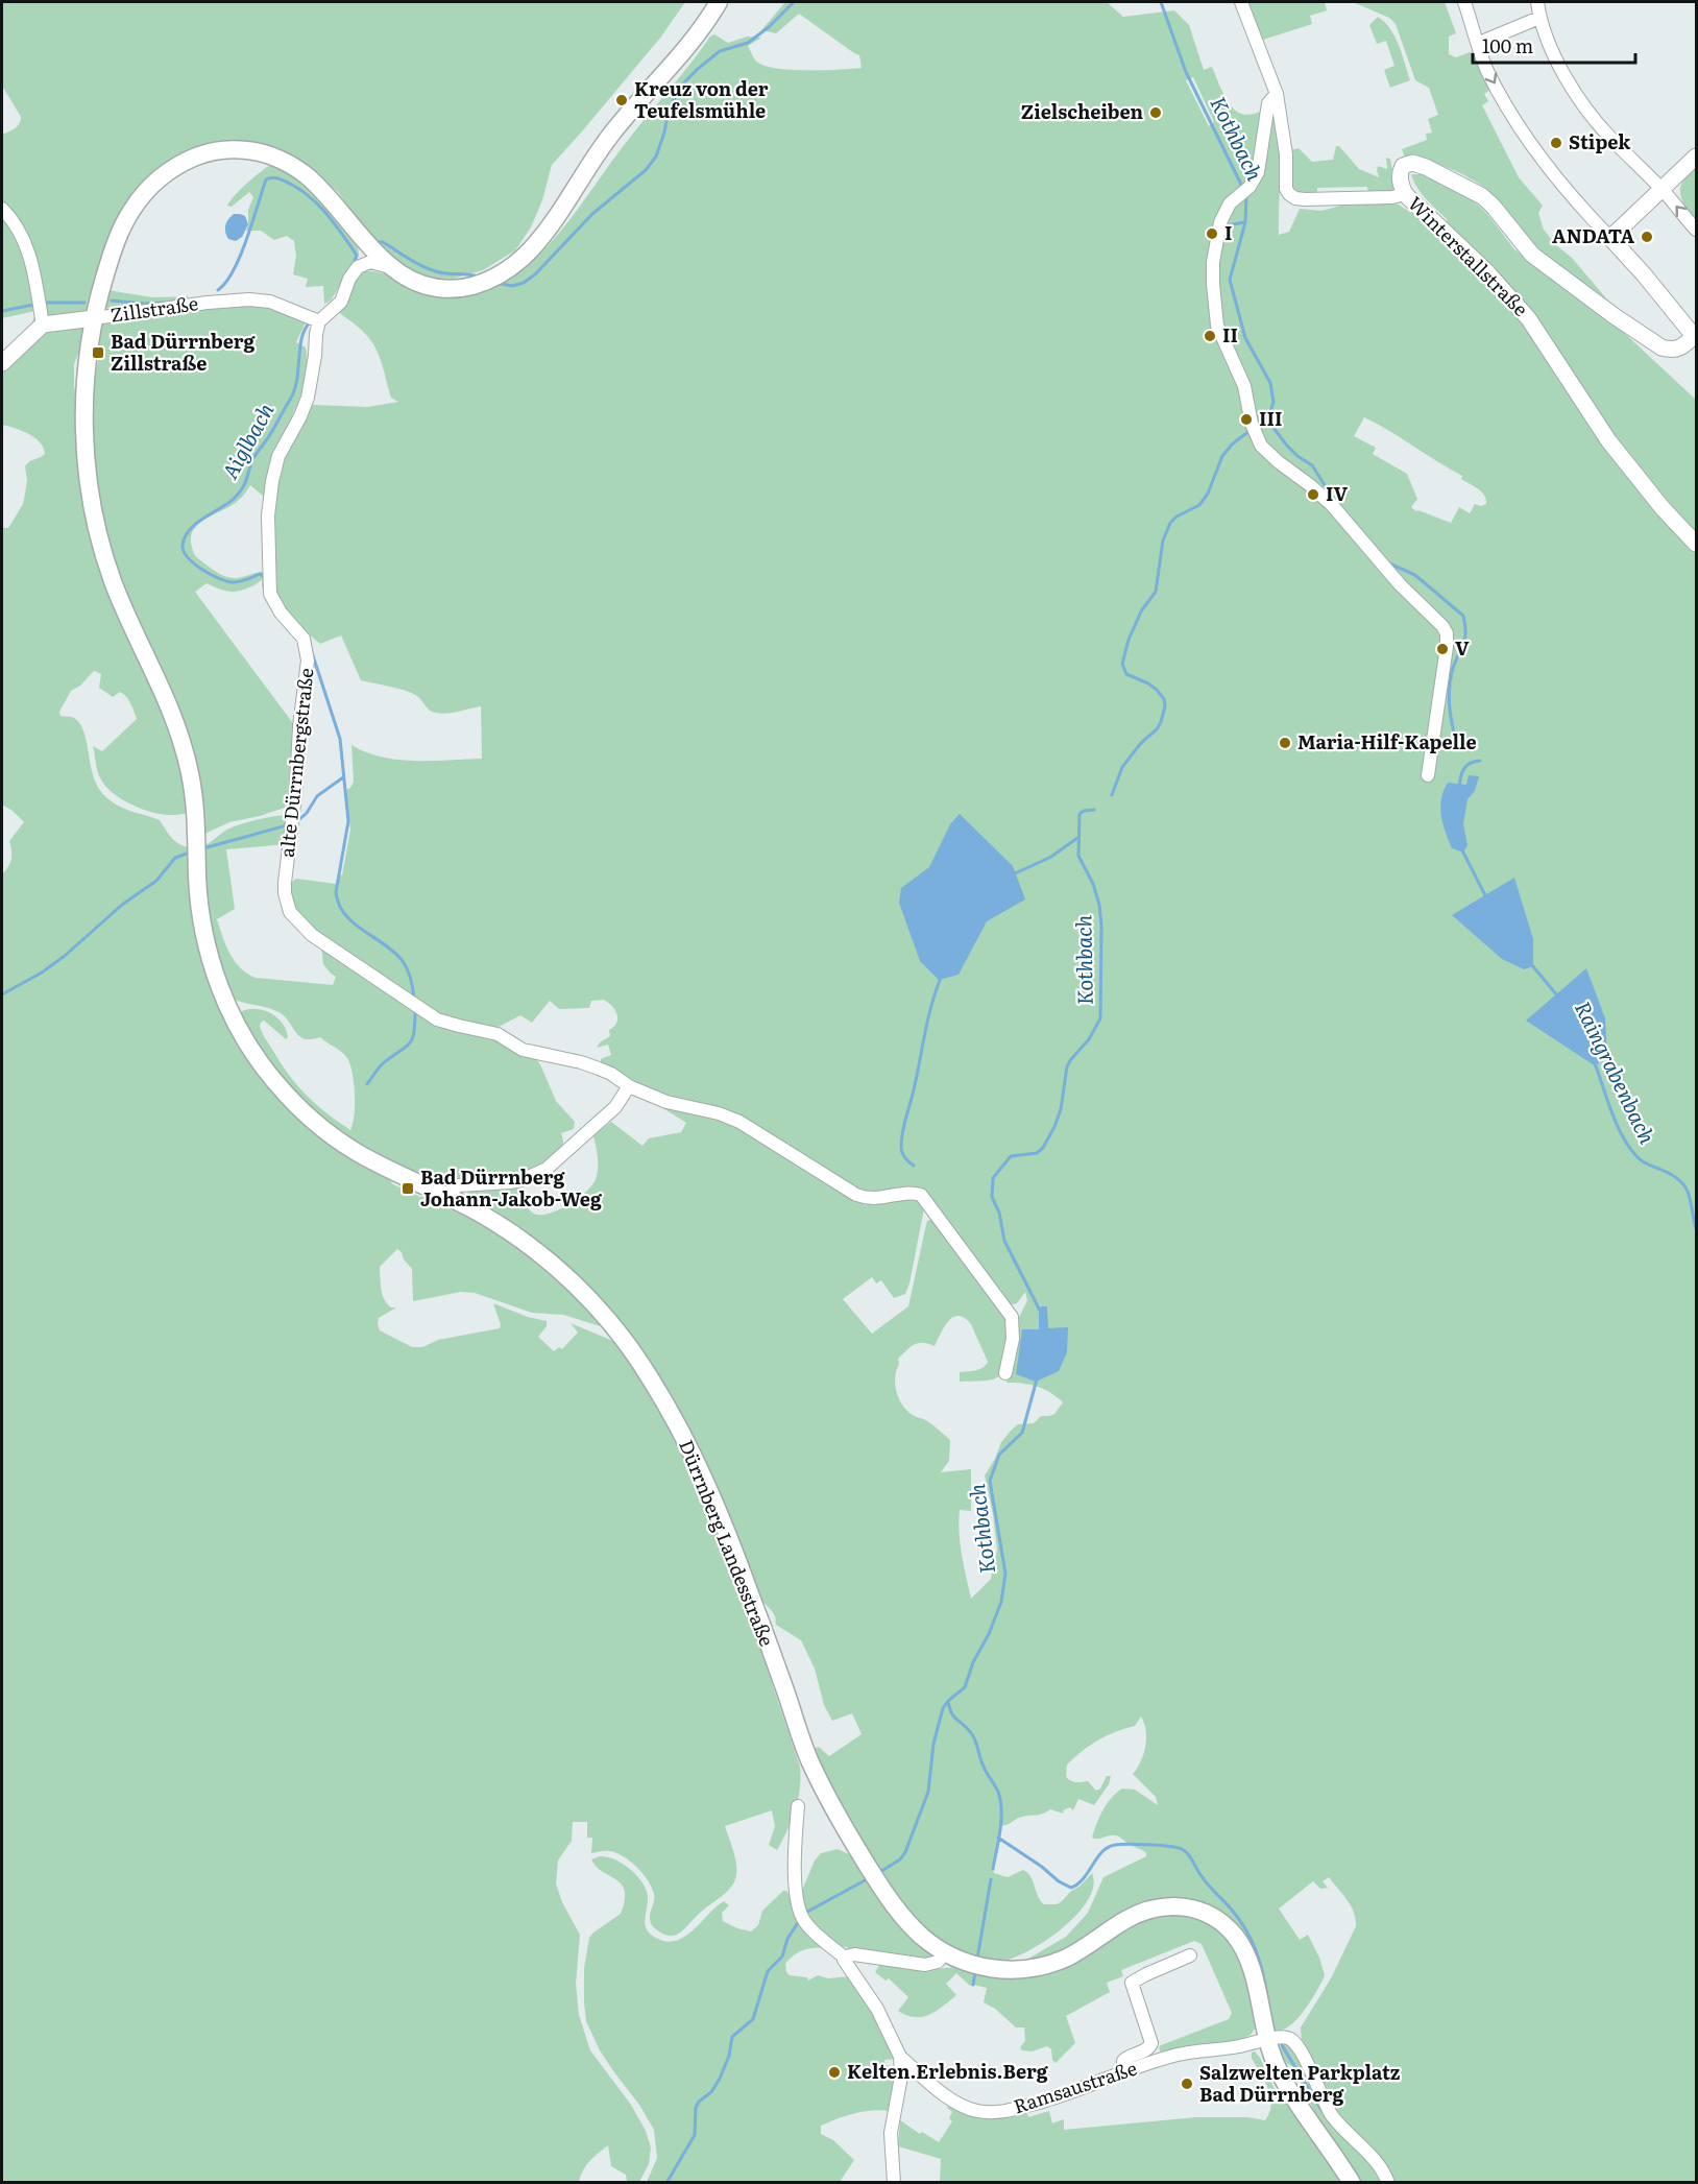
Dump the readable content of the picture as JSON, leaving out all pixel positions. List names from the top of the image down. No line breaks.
{"streets":{"main road":["Dürrnberg Landesstraße"],"street":["Winterstallstraße","Zillstraße","alte Dürrnbergstraße","Ramsaustraße"]},"crossings":[["Zillstraße","alte Dürrnbergstraße"],["Zillstraße","Dürrnberg Landesstraße"],["Dürrnberg Landesstraße","Ramsaustraße"]],"water":["Kothbach","Aiglbach","Raingrabenbach"],"places":{"other":["Kreuz von der Teufelsmühle","Zielscheiben","Stipek","I","ANDATA","II","III","IV","V","Maria-Hilf-Kapelle","Kelten.Erlebnis.Berg","Salzwelten Parkplatz Bad Dürrnberg"],"transit":["Bad Dürrnberg Zillstraße","Bad Dürrnberg Johann-Jakob-Weg"]},"scale_bar":"100 m"}
